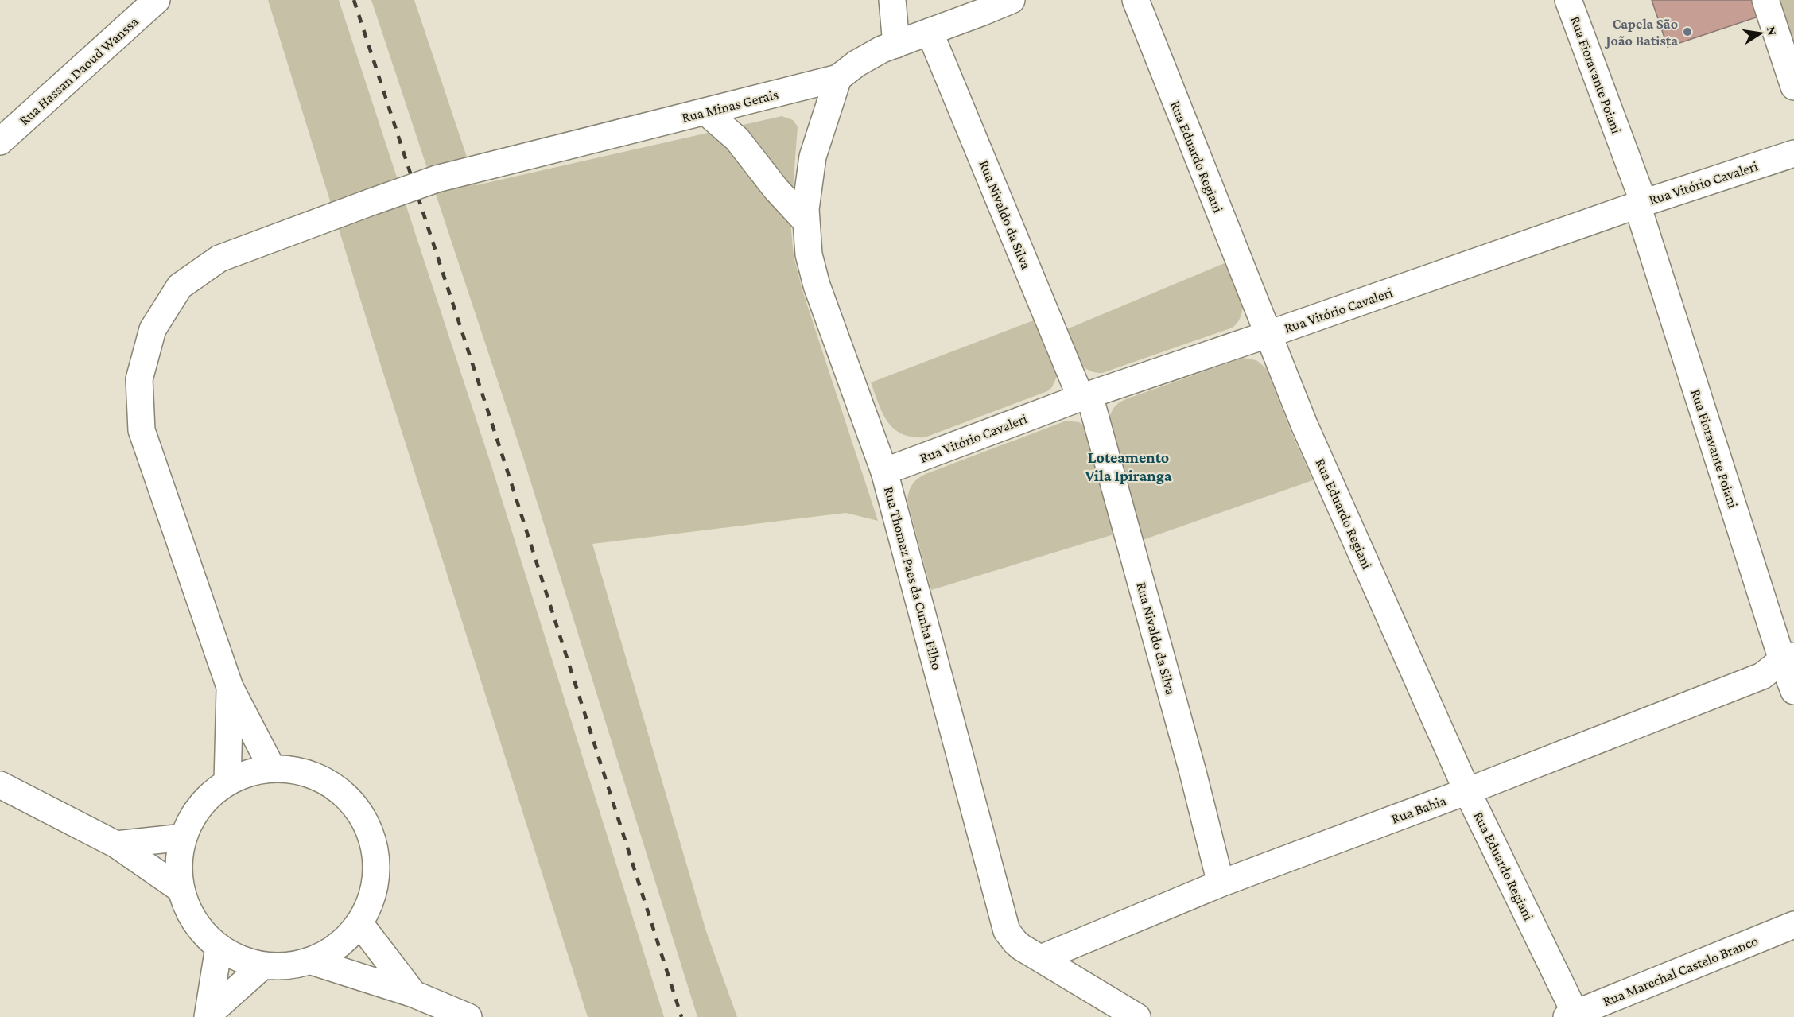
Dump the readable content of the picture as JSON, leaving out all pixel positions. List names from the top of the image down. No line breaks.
{"streets":{"street":["Rua Hassan Daoud Wanssa","Rua Fioravante Poiani","Rua Minas Gerais","Rua Eduardo Regiani","Rua Vitório Cavaleri","Rua Nivaldo da Silva","Rua Thomaz Paes da Cunha Filho","Rua Bahia","Rua Marechal Castelo Branco"]},"crossings":[["Rua Fioravante Poiani","Rua Vitório Cavaleri"],["Rua Fioravante Poiani","Rua Bahia"],["Rua Minas Gerais","Rua Nivaldo da Silva"],["Rua Minas Gerais","Rua Thomaz Paes da Cunha Filho"],["Rua Eduardo Regiani","Rua Vitório Cavaleri"],["Rua Eduardo Regiani","Rua Bahia"],["Rua Eduardo Regiani","Rua Marechal Castelo Branco"],["Rua Vitório Cavaleri","Rua Nivaldo da Silva"],["Rua Vitório Cavaleri","Rua Thomaz Paes da Cunha Filho"],["Rua Nivaldo da Silva","Rua Bahia"],["Rua Thomaz Paes da Cunha Filho","Rua Bahia"]],"districts":["Loteamento Vila Ipiranga"],"places":["Capela São João Batista"],"north":"right"}
